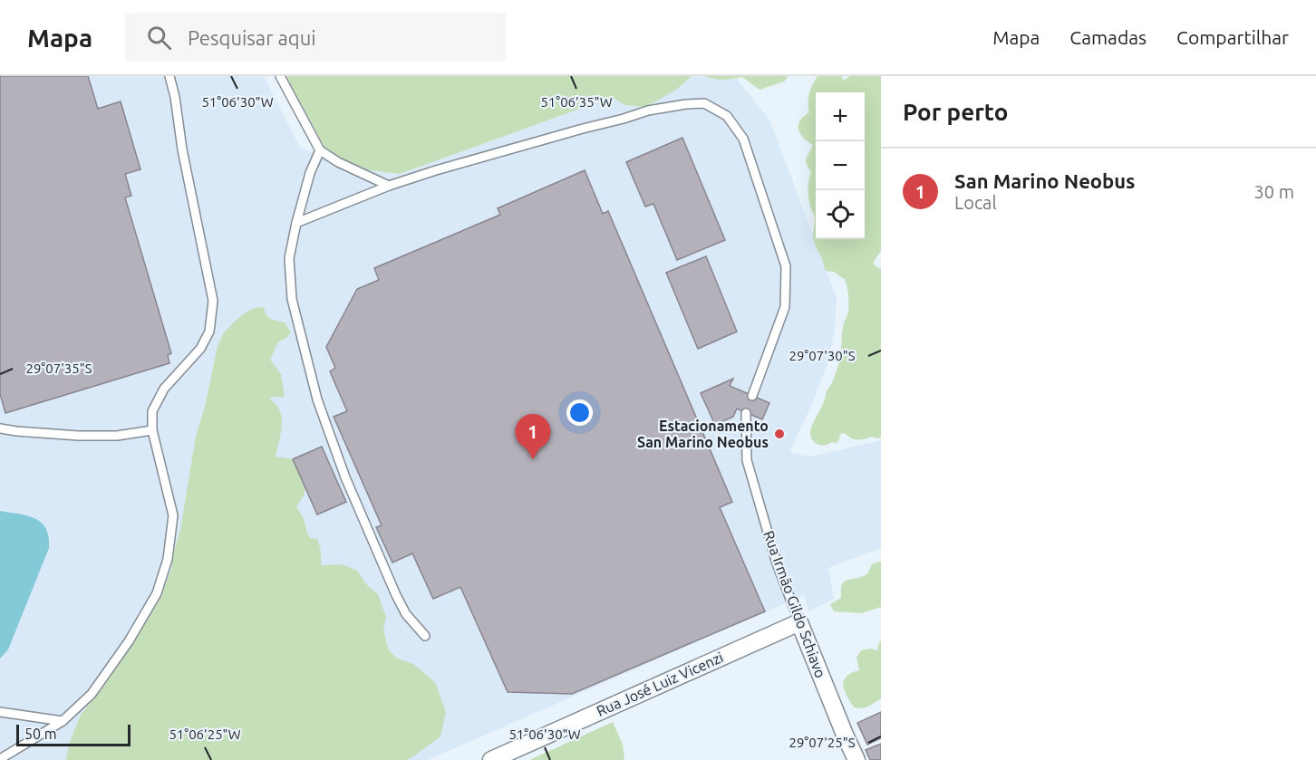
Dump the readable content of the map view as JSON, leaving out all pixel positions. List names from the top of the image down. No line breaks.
{"streets":{"street":["Rua Irmão Gildo Schiavo","Rua José Luiz Vicenzi"]},"crossings":[["Rua Irmão Gildo Schiavo","Rua José Luiz Vicenzi"]],"places":["Estacionamento San Marino Neobus"],"scale_bar":"50 m","page":{"header":"Mapa","search":"Pesquisar aqui","nav":["Mapa","Camadas","Compartilhar"],"heading":"Por perto","map_buttons":["+","−"],"list":[{"mark":"1","name":"San Marino Neobus","note":"Local","value":"30 m"}],"pins":"1","scale":"50 m"},"coordinates":["51°06'30\"W","51°06'35\"W","29°07'30\"S","29°07'35\"S","51°06'25\"W","29°07'25\"S"]}
